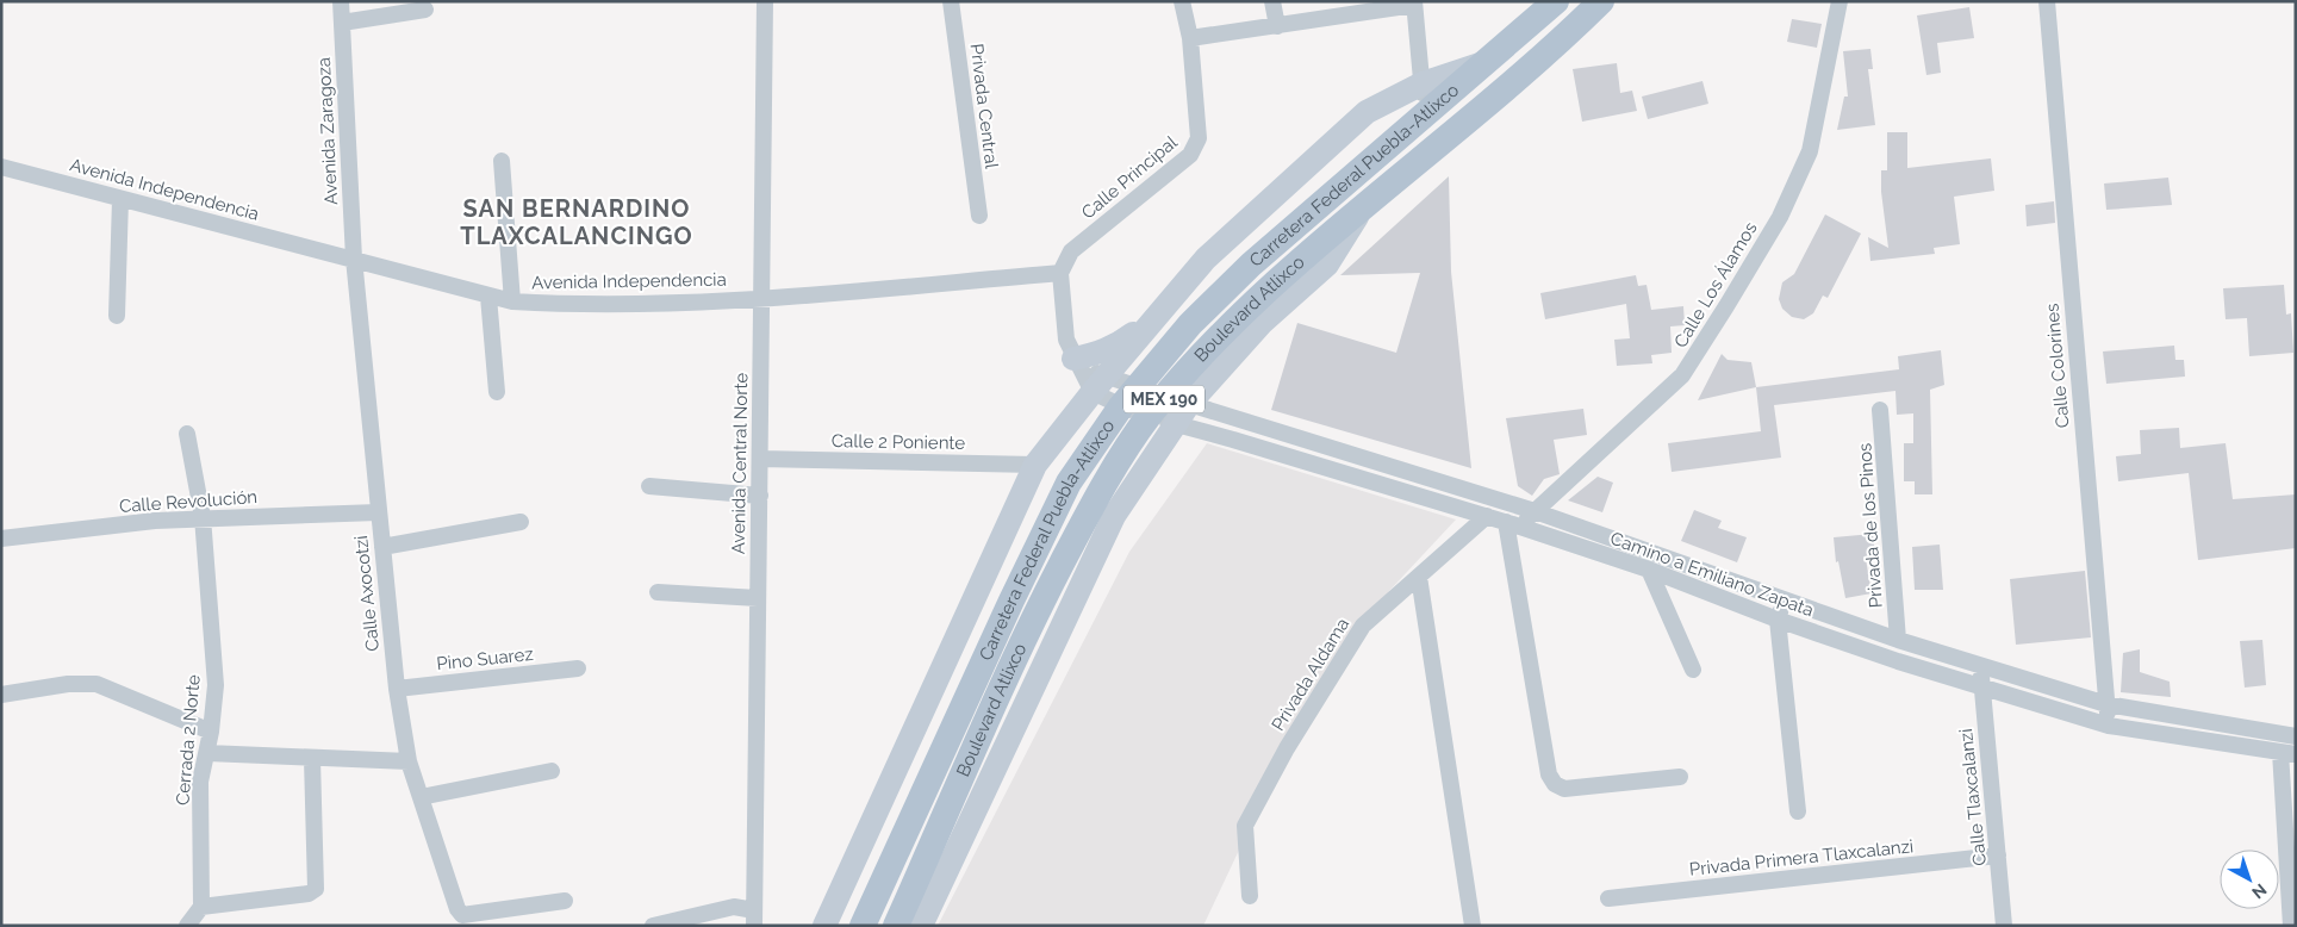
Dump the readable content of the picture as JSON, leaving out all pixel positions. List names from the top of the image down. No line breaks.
{"streets":{"main road":["Carretera Federal Puebla-Atlixco","Boulevard Atlixco","MEX 190"],"street":["Privada Central","Avenida Zaragoza","Calle Principal","Avenida Independencia","Calle Los Álamos","Calle Colorines","Calle 2 Poniente","Avenida Central Norte","Calle Revolución","Privada de los Pinos","Camino a Emiliano Zapata","Calle Axocotzi","Pino Suarez","Privada Aldama","Cerrada 2 Norte","Calle Tlaxcalanzi","Privada Primera Tlaxcalanzi"]},"crossings":[["Avenida Zaragoza","Avenida Independencia"],["Avenida Zaragoza","Calle Axocotzi"],["Carretera Federal Puebla-Atlixco","Camino a Emiliano Zapata"],["Calle Principal","Avenida Independencia"],["Avenida Independencia","Avenida Central Norte"],["Avenida Independencia","Calle Axocotzi"],["Calle Los Álamos","Camino a Emiliano Zapata"],["Boulevard Atlixco","Camino a Emiliano Zapata"],["Calle Colorines","Camino a Emiliano Zapata"],["Calle 2 Poniente","Avenida Central Norte"],["Calle Revolución","Calle Axocotzi"],["Calle Revolución","Cerrada 2 Norte"],["Privada de los Pinos","Camino a Emiliano Zapata"],["Camino a Emiliano Zapata","Privada Aldama"],["Camino a Emiliano Zapata","Calle Tlaxcalanzi"],["Calle Axocotzi","Pino Suarez"],["Calle Tlaxcalanzi","Privada Primera Tlaxcalanzi"]],"districts":["SAN BERNARDINO TLAXCALANCINGO"],"north":"bottom right"}
